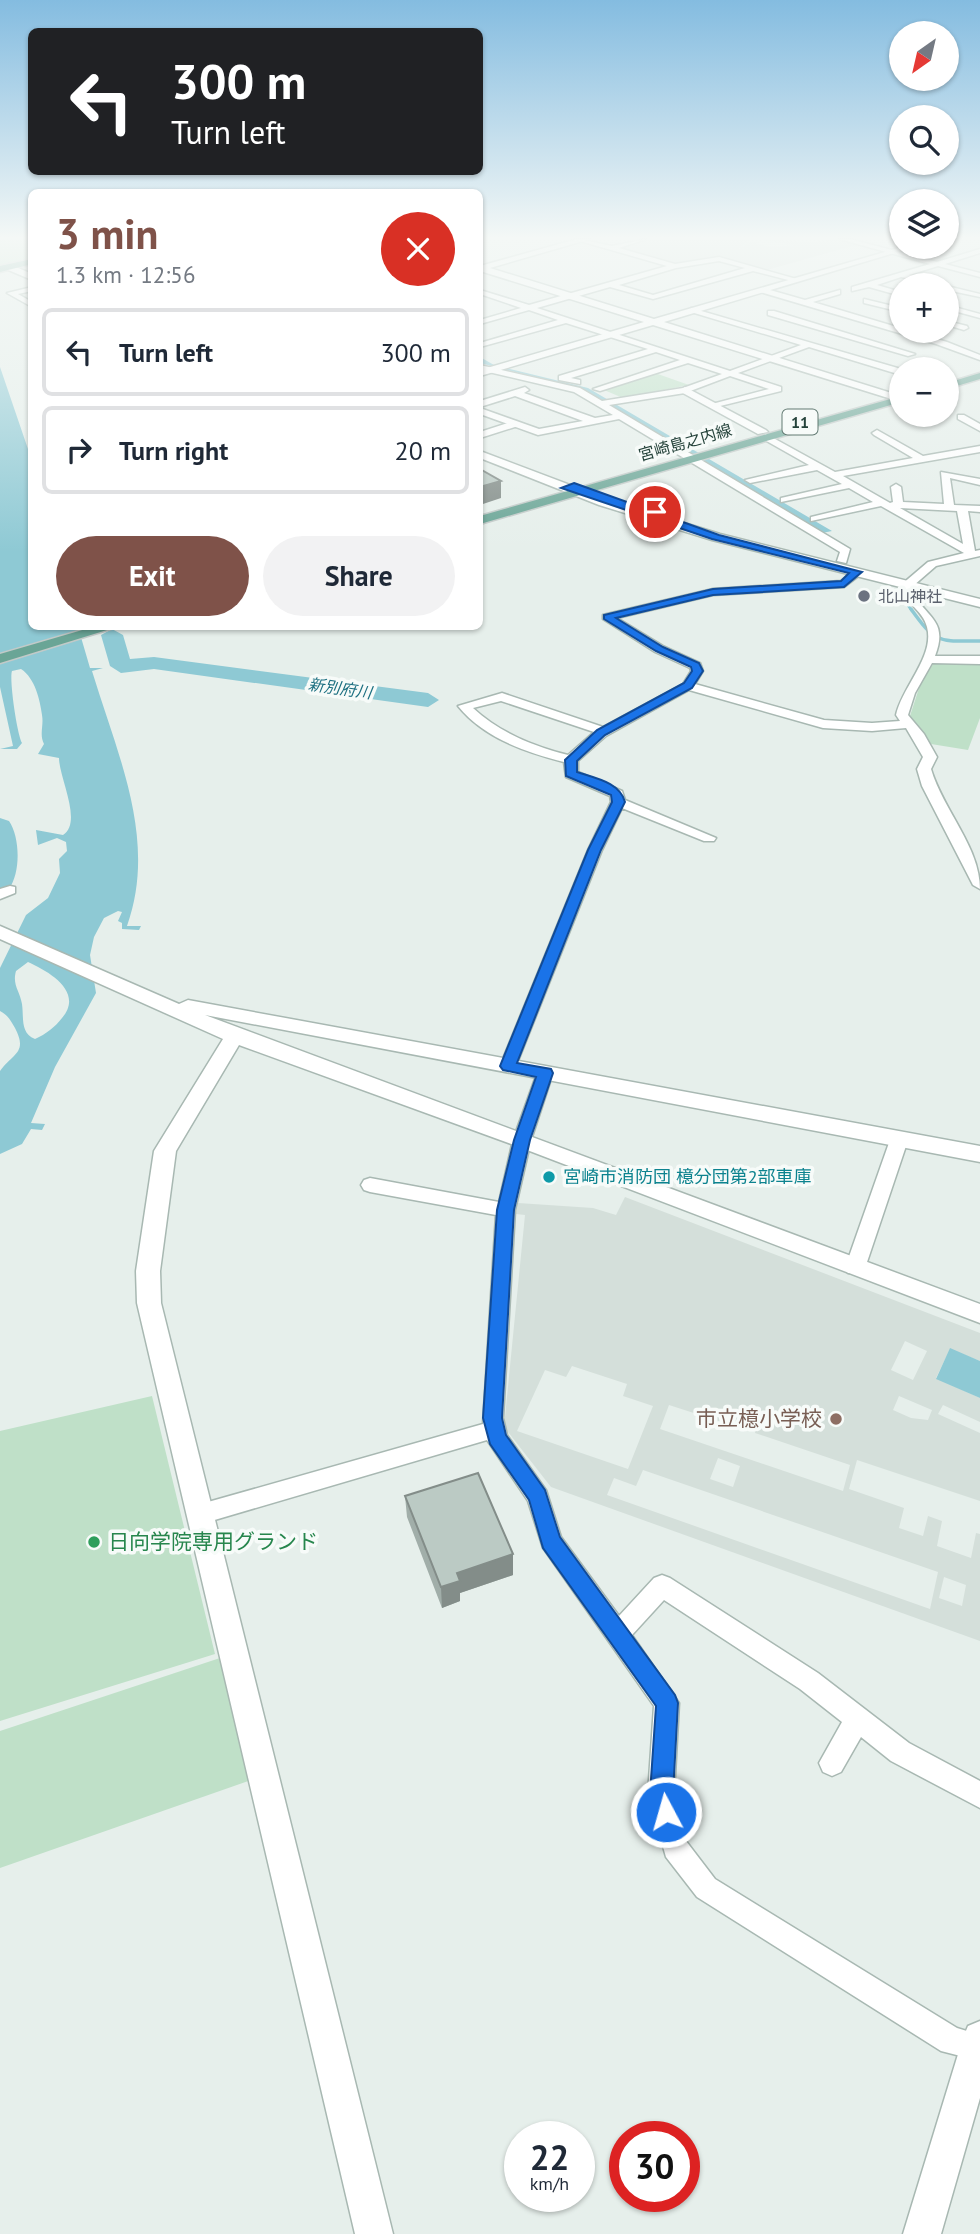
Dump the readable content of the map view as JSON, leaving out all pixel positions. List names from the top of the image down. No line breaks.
{"streets":{"main road":["11","宮崎島之内線"]},"water":["新別府川"],"places":["北山神社","宮崎市消防団 檍分団第2部車庫","市立檍小学校","日向学院専用グランド"],"north":"bottom left","page":{"map_buttons":["+","−"],"turn":["300 m","Turn left"],"heading":["3 min","1.3 km · 12:56"],"list":[{"name":"Turn left","value":"300 m"},{"name":"Turn right","value":"20 m"}],"buttons":["Exit","Share"],"speed":"22 km/h","limit":"30"}}
